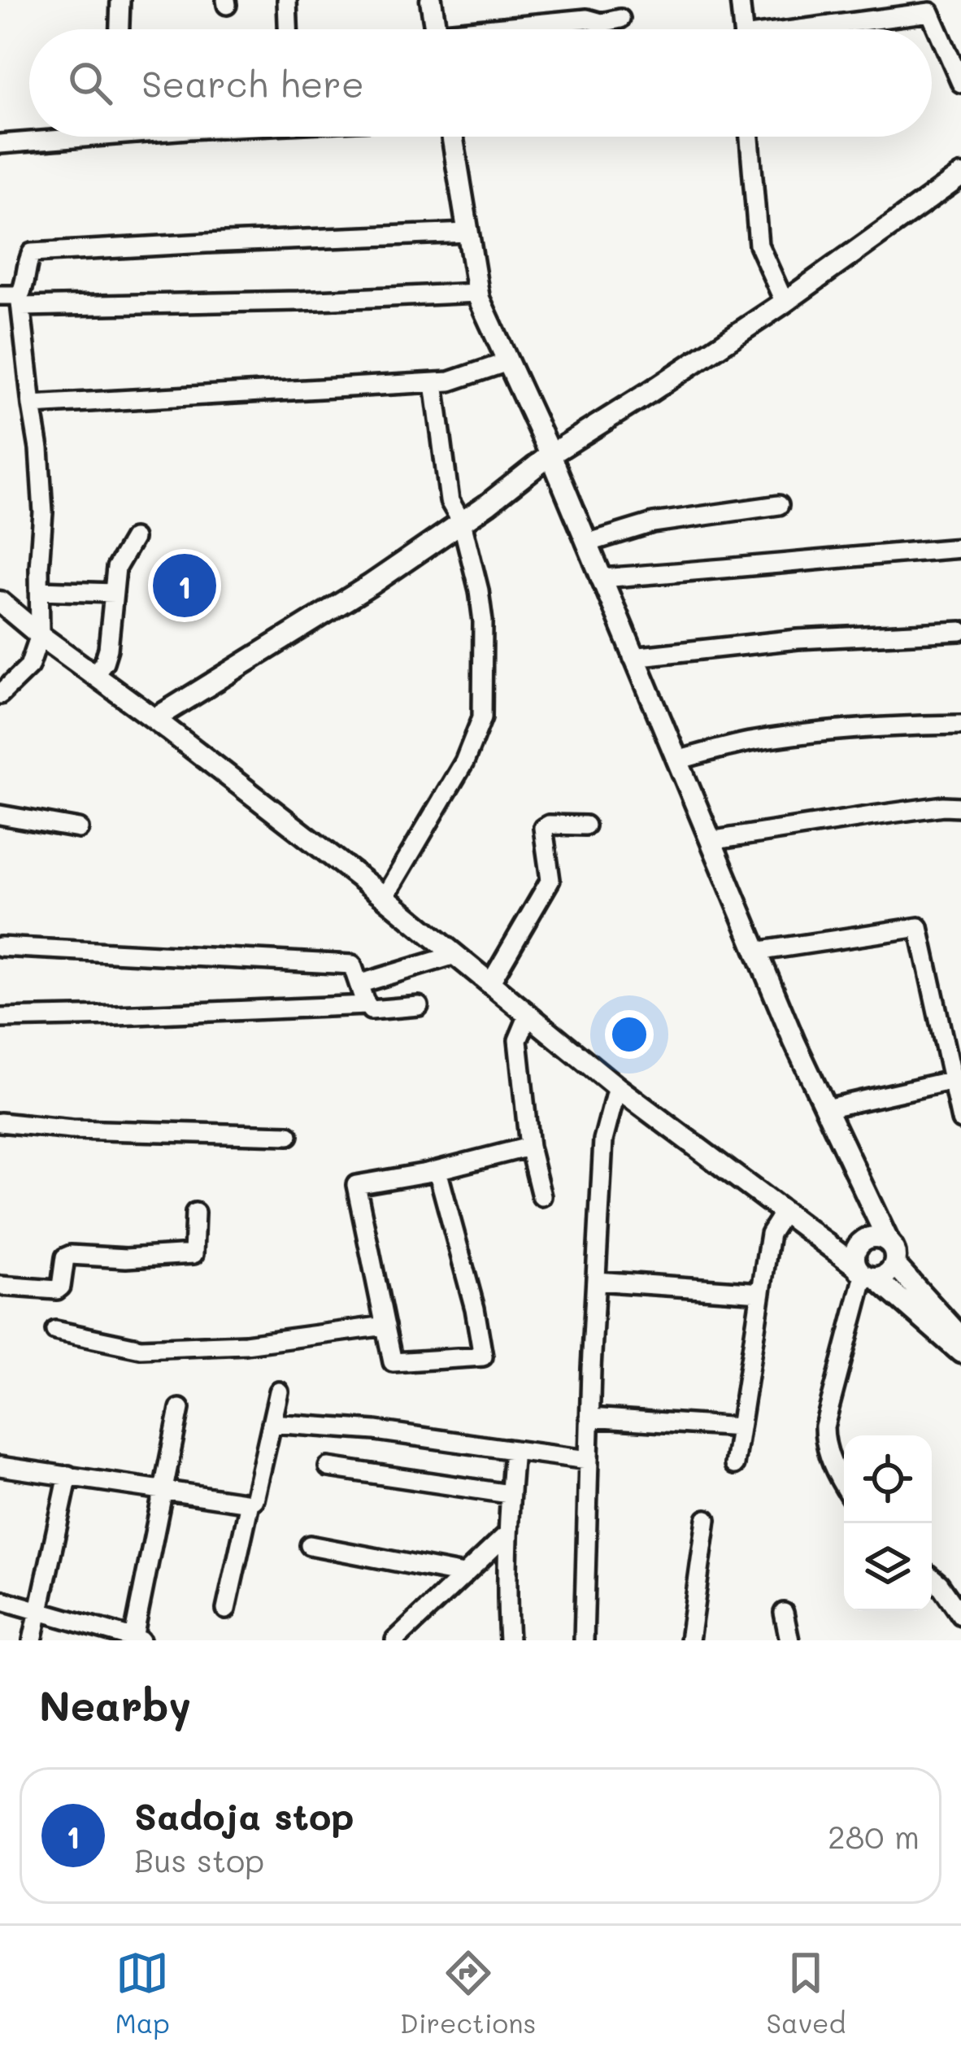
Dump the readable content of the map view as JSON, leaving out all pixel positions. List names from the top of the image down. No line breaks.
{"page":{"search":"Search here","pins":"1","heading":"Nearby","list":[{"mark":"1","name":"Sadoja stop","note":"Bus stop","value":"280 m"}],"nav":["Map","Directions","Saved"]}}
